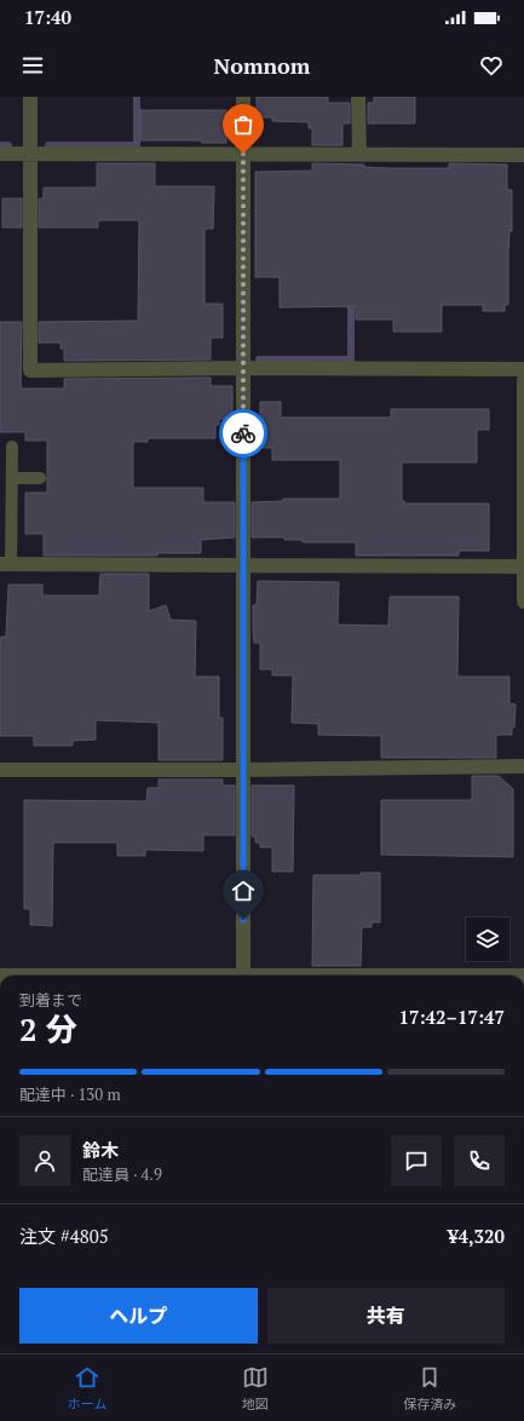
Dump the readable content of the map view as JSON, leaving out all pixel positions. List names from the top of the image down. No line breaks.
{"page":{"status":"17:40","header":"Nomnom","heading":["2 分","到着まで","17:42–17:47"],"panel":["鈴木","配達員 · 4.9","注文 #4805","¥4,320"],"bar":"配達中 · 130 m","buttons":["ヘルプ","共有"],"tabs":["ホーム","地図","保存済み"]}}
